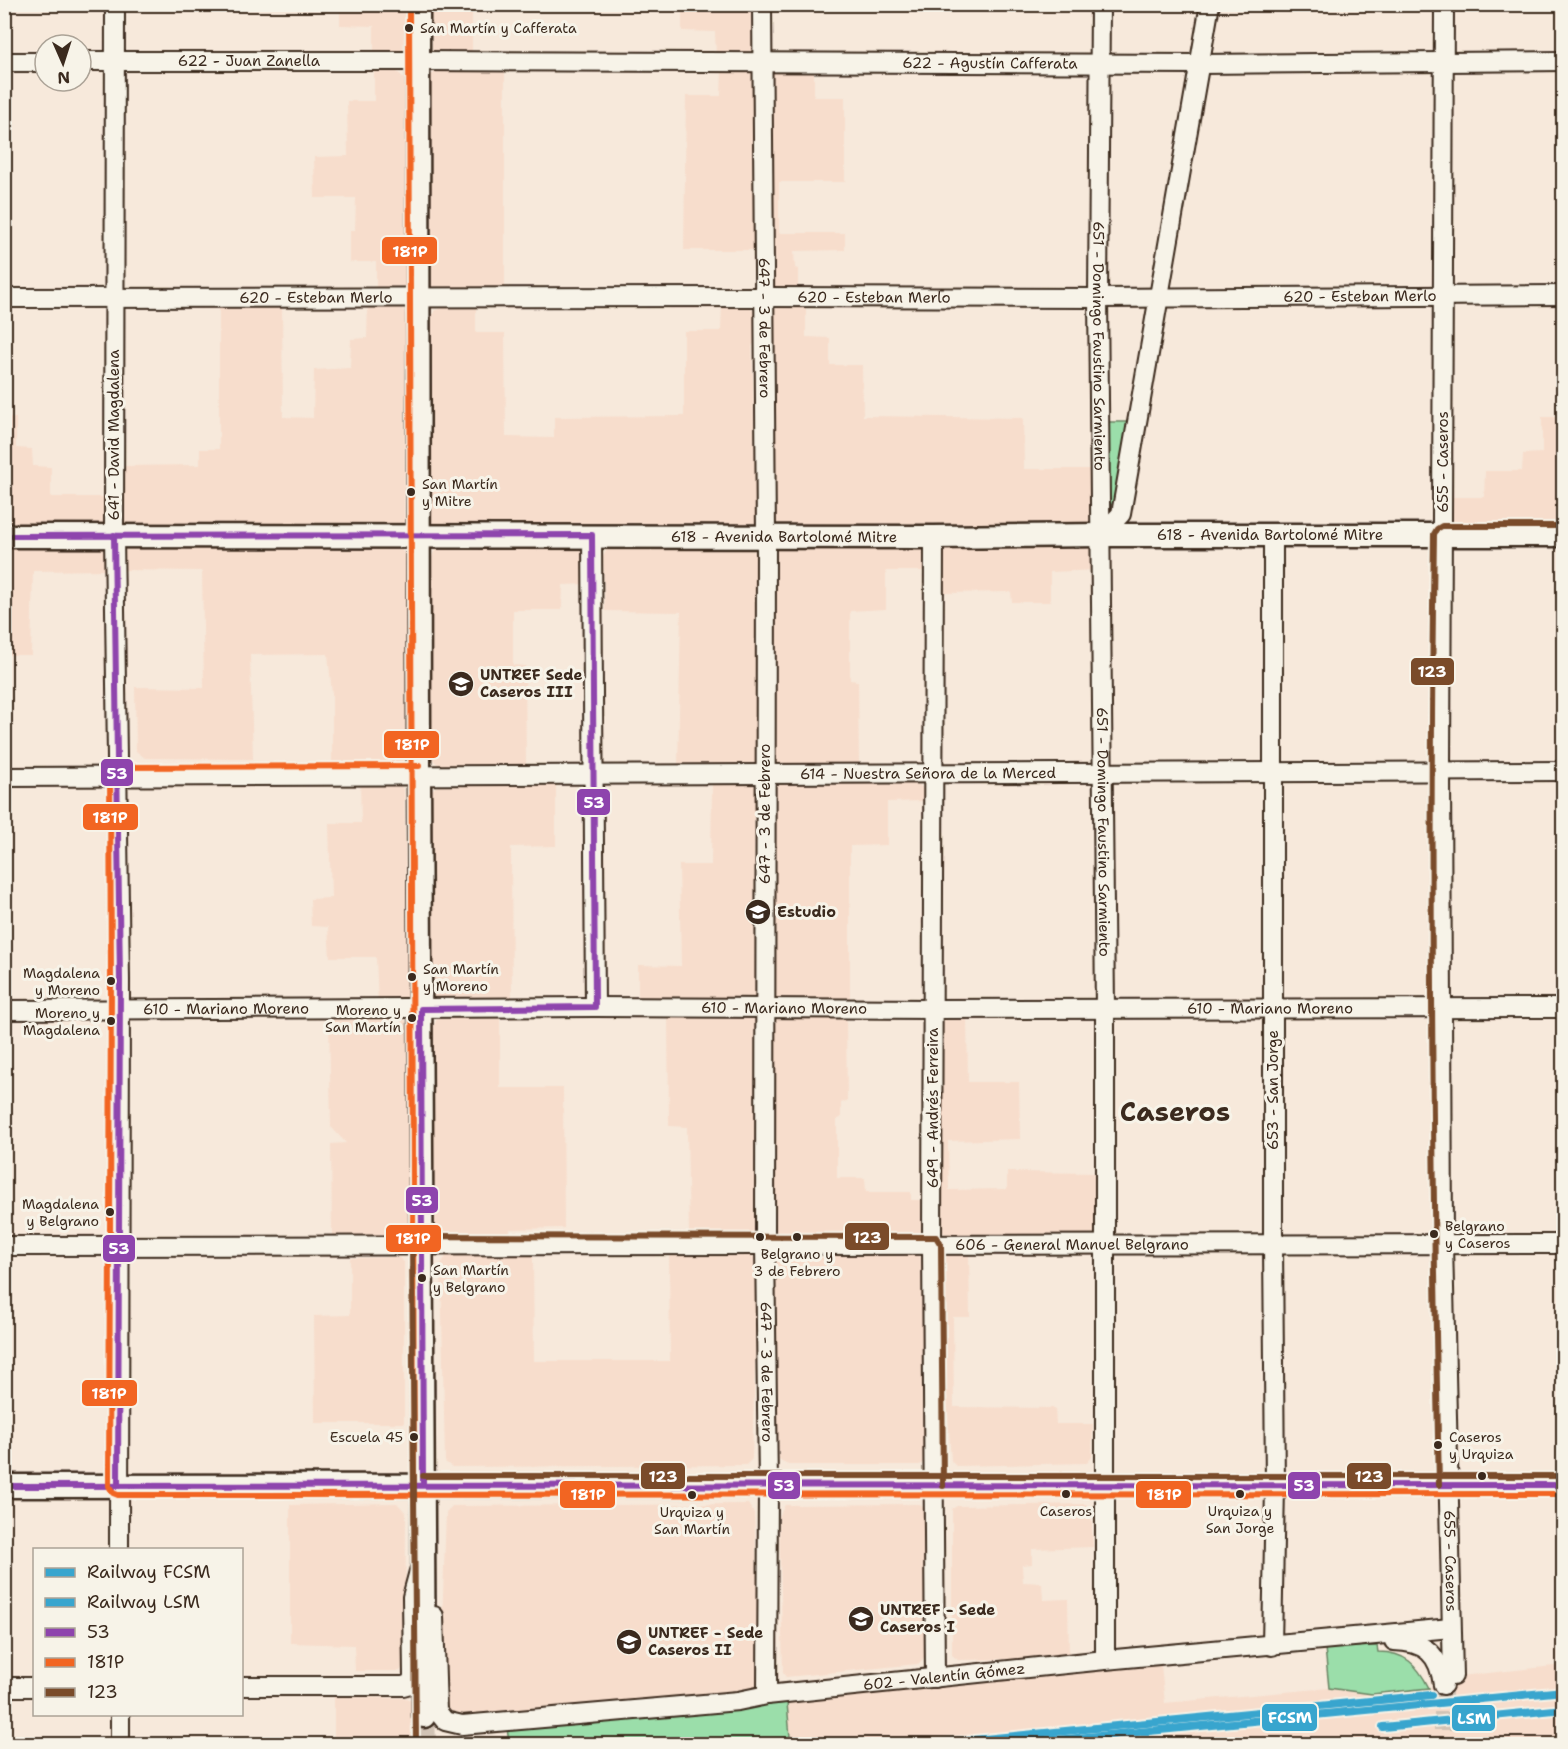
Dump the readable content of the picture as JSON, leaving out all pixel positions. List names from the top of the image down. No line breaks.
{"streets":{"main road":["618 - Avenida Bartolomé Mitre"],"street":["622 - Juan Zanella","622 - Agustín Cafferata","620 - Esteban Merlo","647 - 3 de Febrero","651 - Domingo Faustino Sarmiento","641 - David Magdalena","655 - Caseros","614 - Nuestra Señora de la Merced","610 - Mariano Moreno","653 - San Jorge","649 - Andrés Ferreira","606 - General Manuel Belgrano","602 - Valentín Gómez"]},"crossings":[["622 - Juan Zanella","622 - Agustín Cafferata"],["622 - Juan Zanella","641 - David Magdalena"],["622 - Agustín Cafferata","647 - 3 de Febrero"],["622 - Agustín Cafferata","651 - Domingo Faustino Sarmiento"],["622 - Agustín Cafferata","655 - Caseros"],["620 - Esteban Merlo","647 - 3 de Febrero"],["620 - Esteban Merlo","651 - Domingo Faustino Sarmiento"],["620 - Esteban Merlo","641 - David Magdalena"],["620 - Esteban Merlo","655 - Caseros"],["647 - 3 de Febrero","618 - Avenida Bartolomé Mitre"],["647 - 3 de Febrero","614 - Nuestra Señora de la Merced"],["647 - 3 de Febrero","610 - Mariano Moreno"],["647 - 3 de Febrero","606 - General Manuel Belgrano"],["647 - 3 de Febrero","602 - Valentín Gómez"],["651 - Domingo Faustino Sarmiento","618 - Avenida Bartolomé Mitre"],["651 - Domingo Faustino Sarmiento","614 - Nuestra Señora de la Merced"],["651 - Domingo Faustino Sarmiento","610 - Mariano Moreno"],["651 - Domingo Faustino Sarmiento","606 - General Manuel Belgrano"],["651 - Domingo Faustino Sarmiento","602 - Valentín Gómez"],["641 - David Magdalena","618 - Avenida Bartolomé Mitre"],["641 - David Magdalena","614 - Nuestra Señora de la Merced"],["641 - David Magdalena","610 - Mariano Moreno"],["641 - David Magdalena","606 - General Manuel Belgrano"],["655 - Caseros","618 - Avenida Bartolomé Mitre"],["655 - Caseros","614 - Nuestra Señora de la Merced"],["655 - Caseros","610 - Mariano Moreno"],["655 - Caseros","606 - General Manuel Belgrano"],["655 - Caseros","602 - Valentín Gómez"],["618 - Avenida Bartolomé Mitre","653 - San Jorge"],["618 - Avenida Bartolomé Mitre","649 - Andrés Ferreira"],["614 - Nuestra Señora de la Merced","653 - San Jorge"],["614 - Nuestra Señora de la Merced","649 - Andrés Ferreira"],["610 - Mariano Moreno","653 - San Jorge"],["610 - Mariano Moreno","649 - Andrés Ferreira"],["653 - San Jorge","606 - General Manuel Belgrano"],["653 - San Jorge","602 - Valentín Gómez"],["649 - Andrés Ferreira","606 - General Manuel Belgrano"],["649 - Andrés Ferreira","602 - Valentín Gómez"]],"districts":["Caseros"],"places":{"other":["San Martín y Cafferata","San Martín y Mitre","San Martín y Moreno","Magdalena y Moreno","Moreno y San Martín","Moreno y Magdalena","Magdalena y Belgrano","Belgrano y Caseros","Belgrano y 3 de Febrero","San Martín y Belgrano","Escuela 45","Caseros y Urquiza","Caseros","Urquiza y San Jorge","Urquiza y San Martín"],"school or university":["UNTREF Sede Caseros III","Estudio","UNTREF - Sede Caseros I","UNTREF - Sede Caseros II"]},"lines":["transit line 181P","transit line 123","transit line 53","rail line FCSM","rail line LSM"],"legend":["Railway FCSM","Railway LSM","53","181P","123"],"north":"bottom"}
